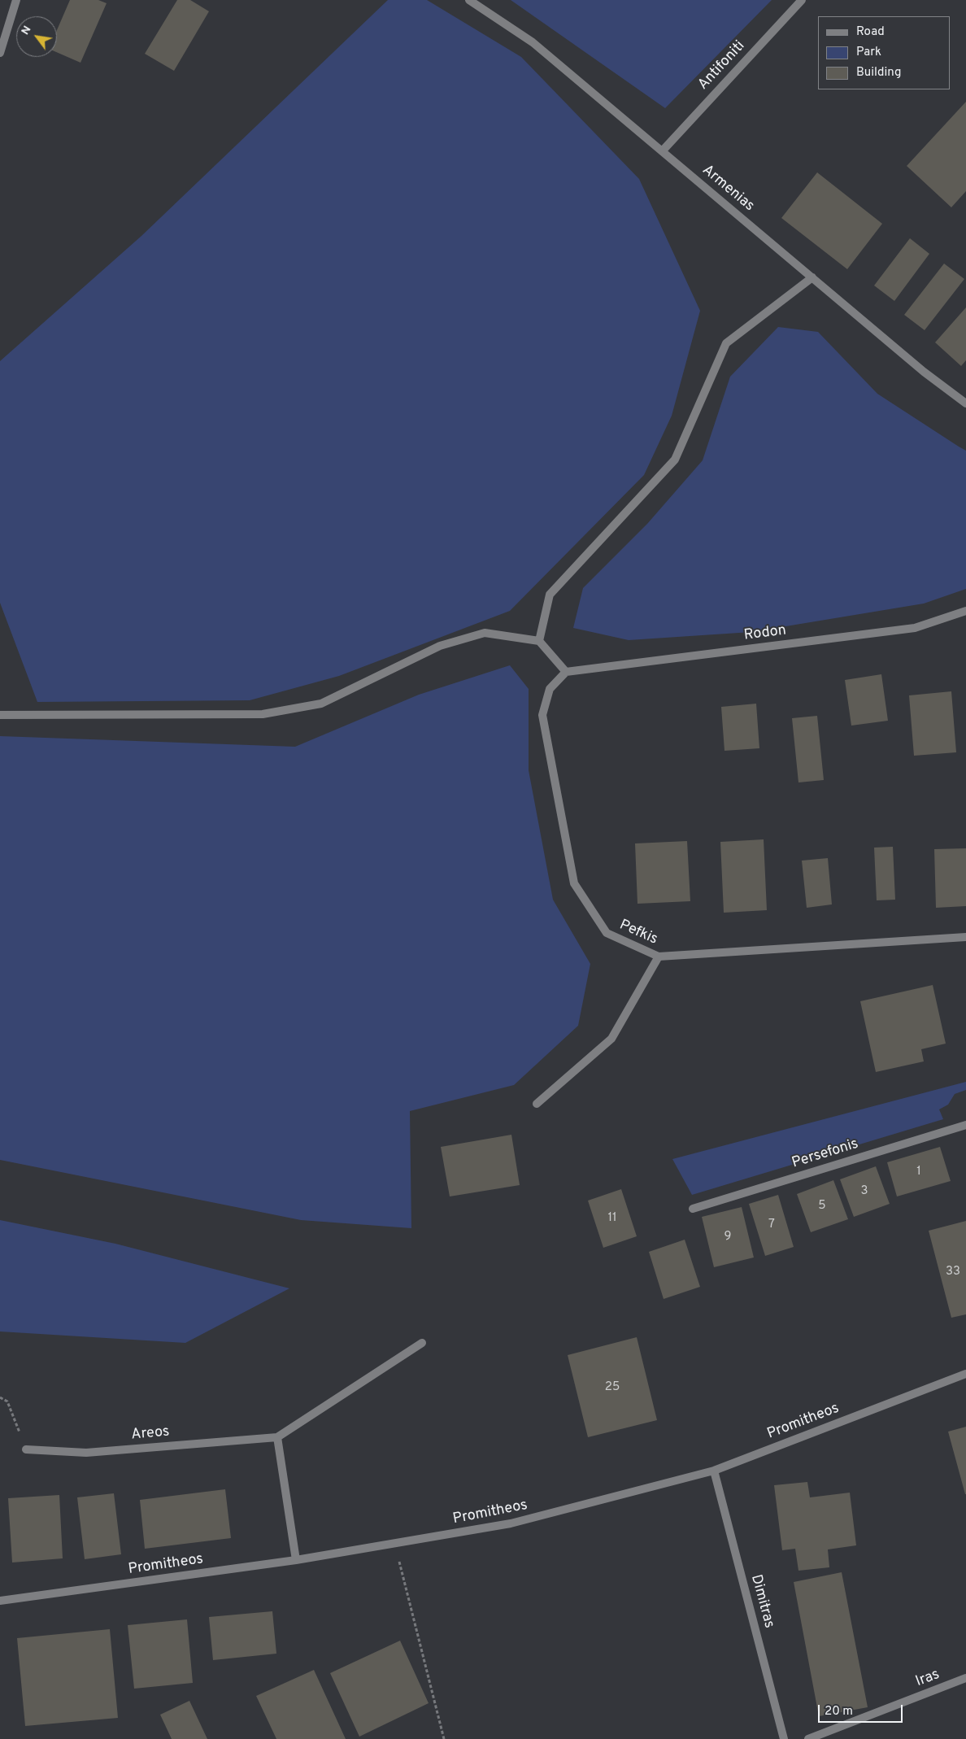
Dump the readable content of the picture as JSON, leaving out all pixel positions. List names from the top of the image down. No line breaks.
{"streets":{"street":["Antifoniti","Armenias","Rodon","Pefkis","Persefonis","Promitheos","Areos","Dimitras","Iras"]},"crossings":[["Antifoniti","Armenias"],["Rodon","Pefkis"],["Promitheos","Dimitras"]],"house_numbers":["1","3","5","11","7","9","33","25"],"legend":["Road","Park","Building"],"scale_bar":"20 m","north":"top left"}
